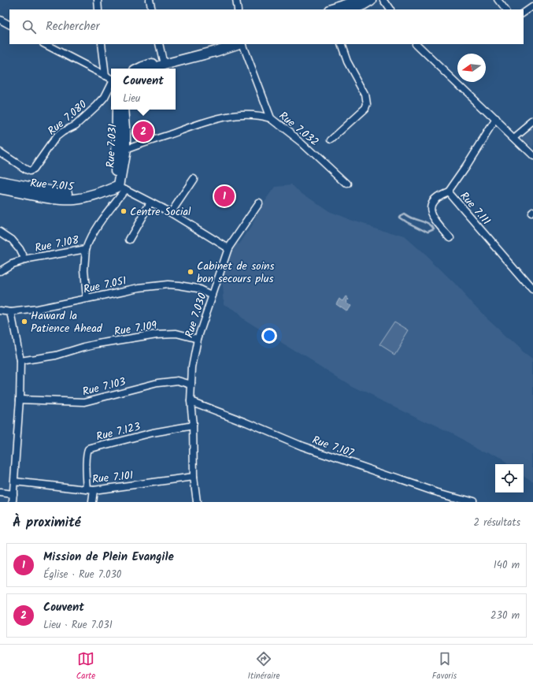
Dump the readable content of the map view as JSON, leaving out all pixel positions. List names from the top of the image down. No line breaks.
{"streets":{"main road":["Rue 7.031","Rue 7.015"],"street":["Rue 7.080","Rue 7.032","Rue 7.111","Rue 7.108","Rue 7.051","Rue 7.030","Rue 7.109","Rue 7.103","Rue 7.123","Rue 7.107","Rue 7.101"]},"crossings":[["Rue 7.031","Rue 7.015"],["Rue 7.031","Rue 7.108"],["Rue 7.015","Rue 7.108"],["Rue 7.051","Rue 7.030"],["Rue 7.030","Rue 7.109"],["Rue 7.030","Rue 7.103"],["Rue 7.030","Rue 7.123"],["Rue 7.030","Rue 7.107"],["Rue 7.030","Rue 7.101"],["Rue 7.123","Rue 7.101"]],"places":["Centre Social","Cabinet de soins bon secours plus","Haward la Patience Ahead"],"north":"left","page":{"search":"Rechercher","popup":["Couvent","Lieu"],"pins":["2","1"],"heading":["À proximité","2 résultats"],"list":[{"mark":"1","name":"Mission de Plein Evangile","note":"Église · Rue 7.030","value":"140 m"},{"mark":"2","name":"Couvent","note":"Lieu · Rue 7.031","value":"230 m"}],"nav":["Carte","Itinéraire","Favoris"]}}
